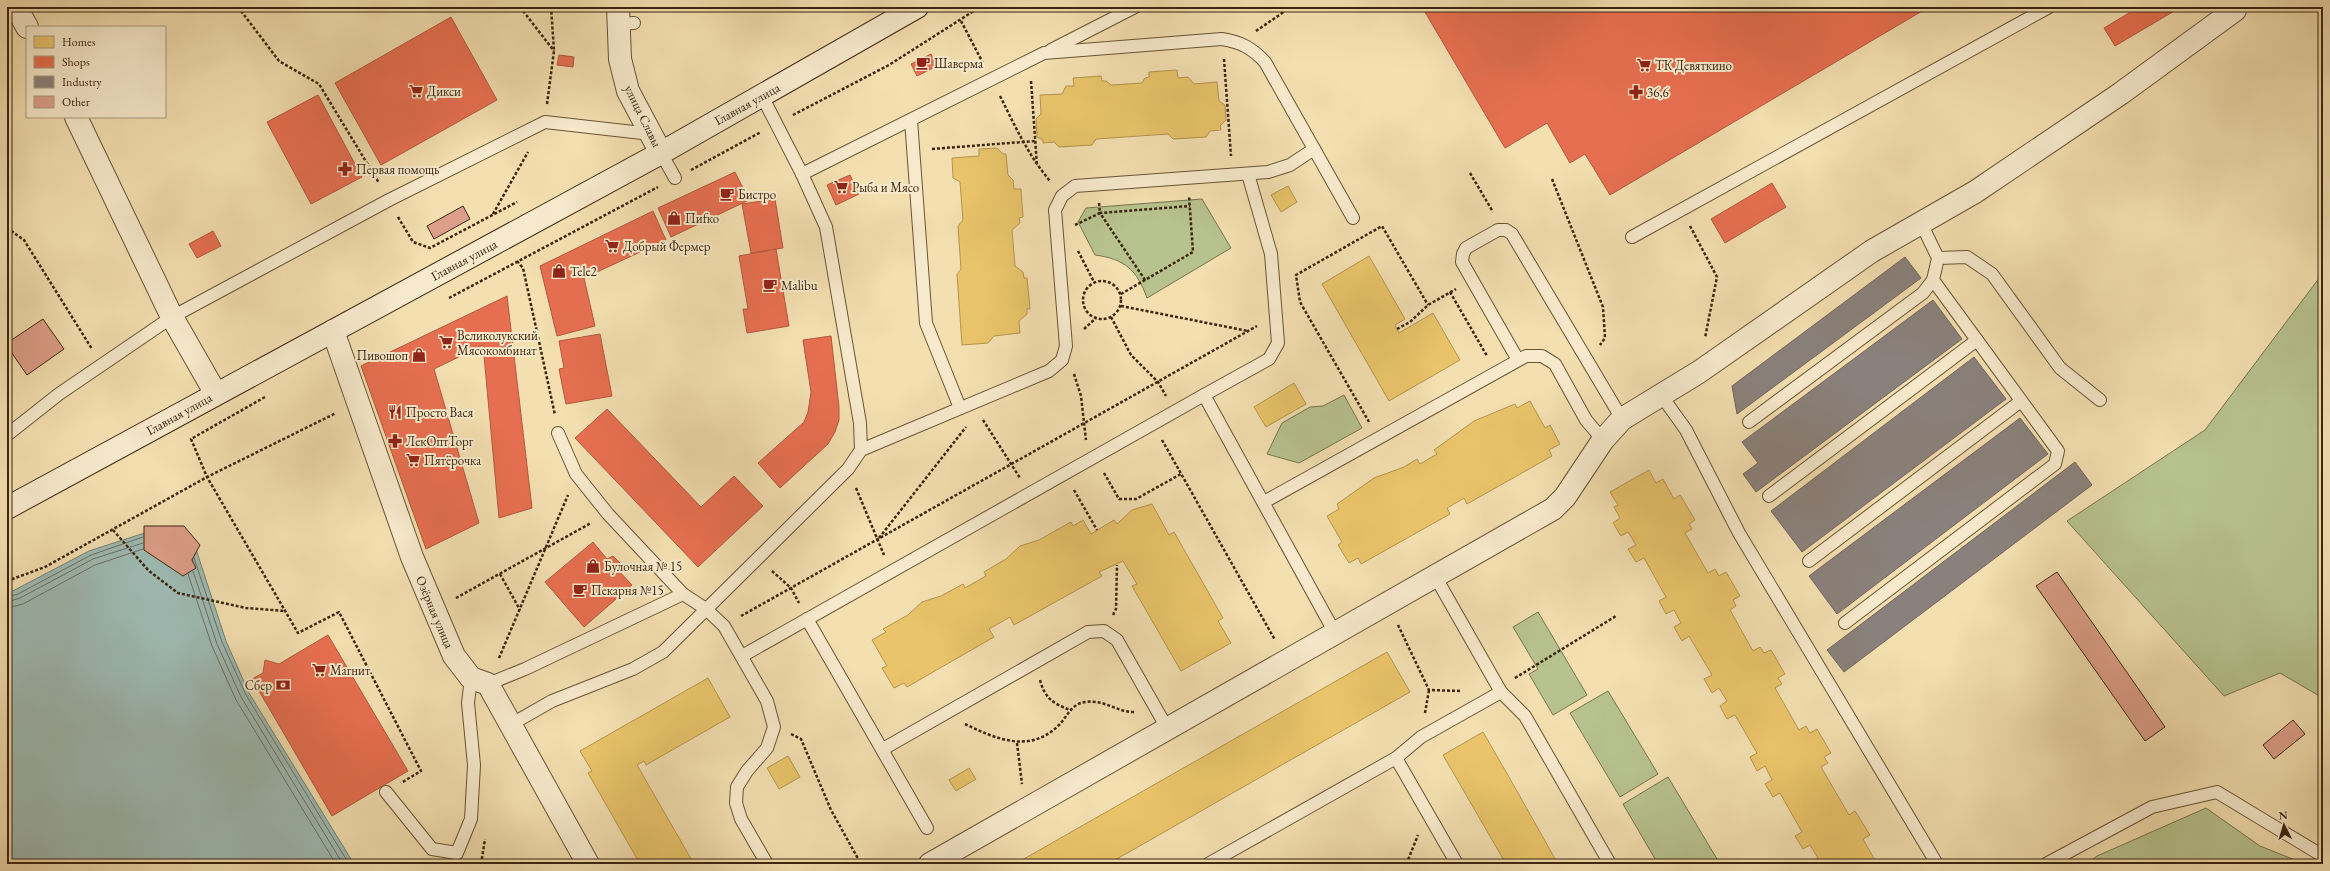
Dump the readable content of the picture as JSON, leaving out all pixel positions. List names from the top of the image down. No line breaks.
{"streets":{"street":["Главная улица","улица Славы","Озёрная улица"]},"crossings":[["Главная улица","улица Славы"],["Главная улица","Озёрная улица"]],"places":{"cafe":["Шаверма","Бистро","Malibu","Пекарня №15"],"supermarket":["ТК Девяткино","Дикси","Рыба и Мясо","Добрый Фермер","Великолукский Мясокомбинат","Пятёрочка","Магнит"],"pharmacy":["36,6","Первая помощь","ЛекОптТорг"],"shop":["Пиfко","Tele2","Пивошоп","Булочная № 15"],"restaurant":["Просто Вася"],"bank":["Сбер"]},"legend":["Homes","Shops","Industry","Other"],"north":"top"}
